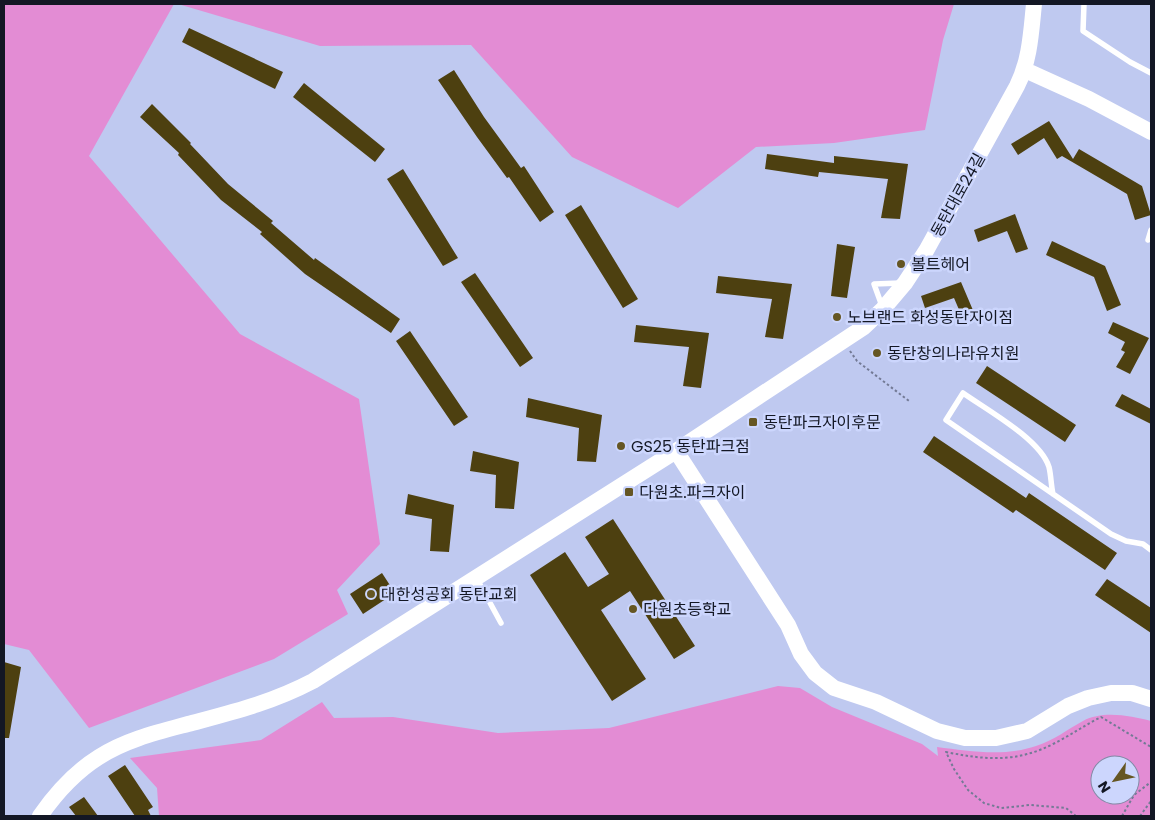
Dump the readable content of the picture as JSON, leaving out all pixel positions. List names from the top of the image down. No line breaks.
{"streets":{"street":["동탄대로24길"]},"places":{"other":["볼트헤어","노브랜드 화성동탄자이점","동탄창의나라유치원","GS25 동탄파크점","대한성공회 동탄교회","다원초등학교"],"transit":["동탄파크자이후문","다원초.파크자이"]},"north":"bottom left"}
